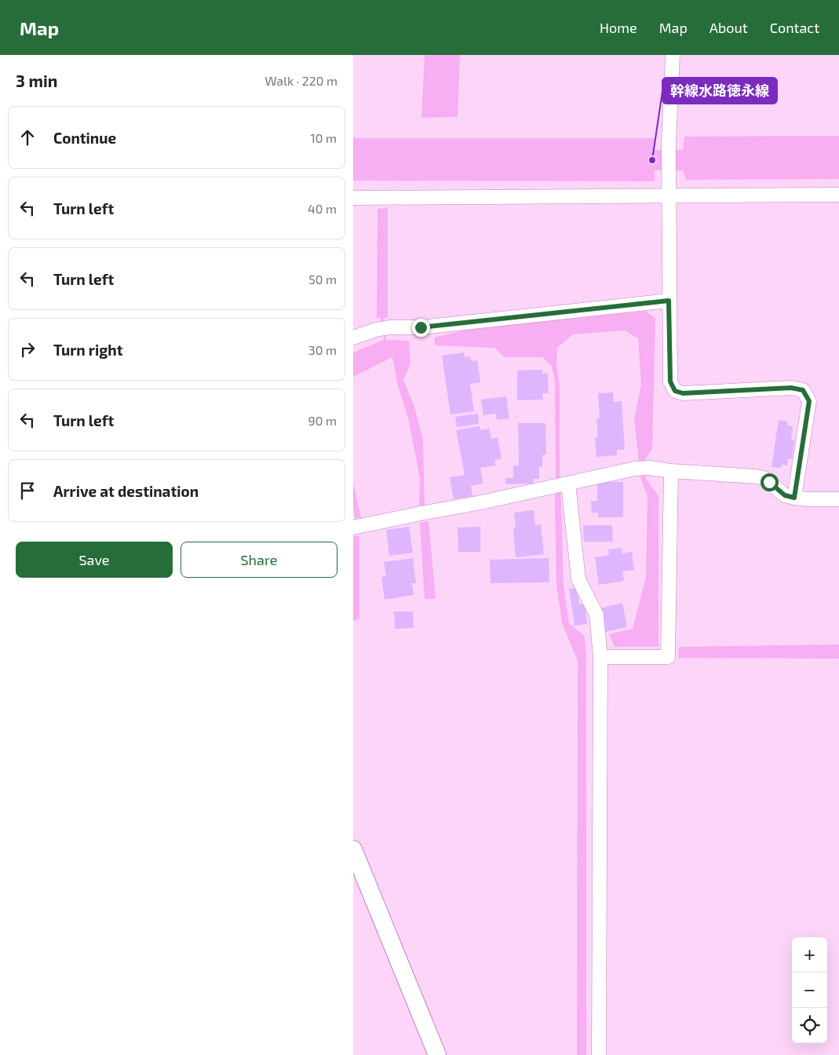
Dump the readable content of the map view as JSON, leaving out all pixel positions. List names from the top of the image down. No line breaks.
{"places":["幹線水路徳永線"],"page":{"header":"Map","nav":["Home","Map","About","Contact"],"heading":["3 min","Walk · 220 m"],"list":[["Continue","10 m"],["Turn left","40 m"],["Turn left","50 m"],["Turn right","30 m"],["Turn left","90 m"],"Arrive at destination"],"buttons":["Save","Share"],"map_buttons":["+","−"]}}
